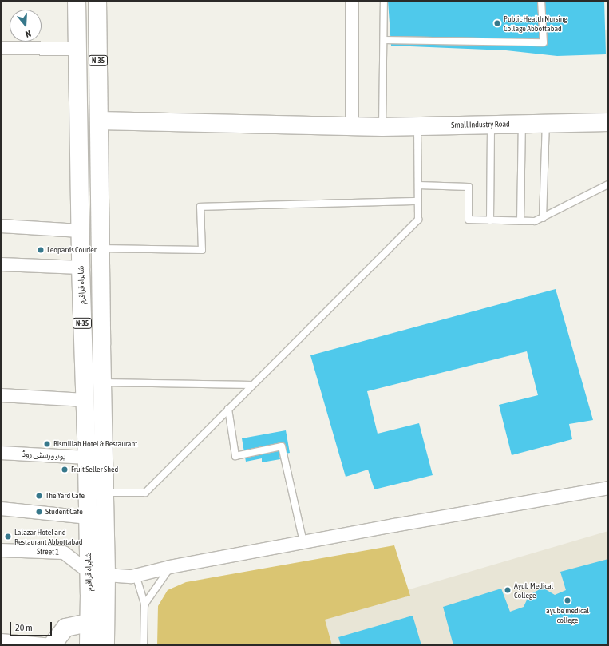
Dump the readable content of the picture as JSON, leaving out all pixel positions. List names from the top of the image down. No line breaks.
{"streets":{"main road":["N-35","Small Industry Road","شاہراہ قراقرم"],"street":["یونیورسٹی روڈ","Street 1"]},"crossings":[["N-35","Small Industry Road"],["Small Industry Road","شاہراہ قراقرم"],["شاہراہ قراقرم","یونیورسٹی روڈ"],["شاہراہ قراقرم","Street 1"]],"places":["Public Health Nursing Collage Abbottabad","Leopards Courier","Bismillah Hotel & Restaurant","Fruit Seller Shed","The Yard Cafe","Student Cafe","Lalazar Hotel and Restaurant Abbottabad","Ayub Medical College","ayube medical college"],"scale_bar":"20 m","north":"bottom"}
